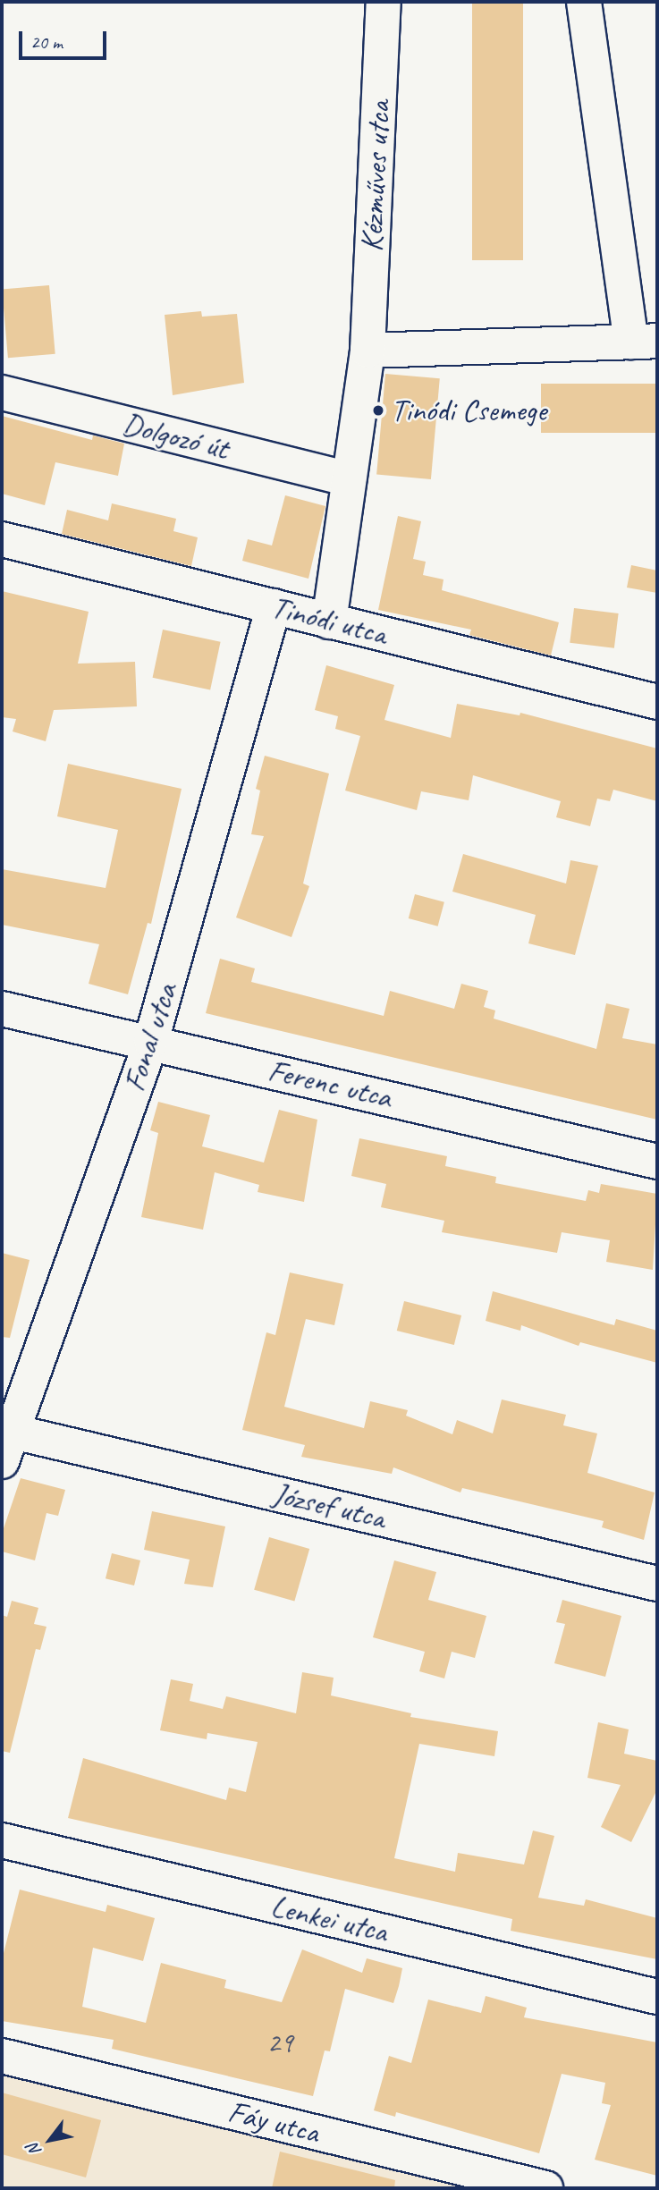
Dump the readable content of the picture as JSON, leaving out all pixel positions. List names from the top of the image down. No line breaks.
{"streets":{"street":["Kézműves utca","Dolgozó út","Tinódi utca","Fonal utca","Ferenc utca","József utca","Lenkei utca","Fáy utca"]},"crossings":[["Kézműves utca","Dolgozó út"],["Kézműves utca","Tinódi utca"],["Tinódi utca","Fonal utca"],["Fonal utca","Ferenc utca"],["Fonal utca","József utca"]],"places":["Tinódi Csemege"],"house_numbers":["29"],"scale_bar":"20 m","north":"bottom left"}
